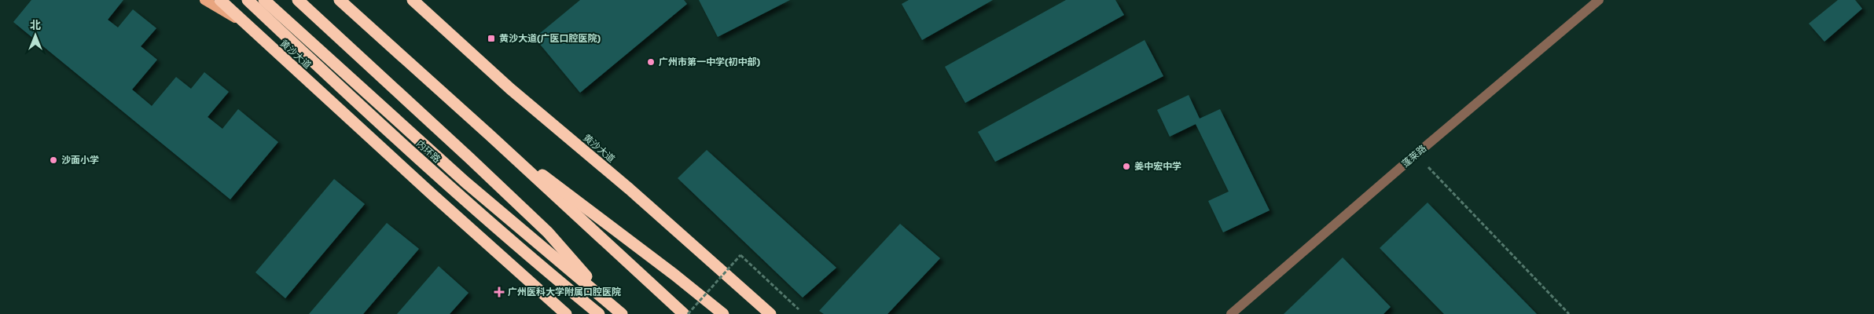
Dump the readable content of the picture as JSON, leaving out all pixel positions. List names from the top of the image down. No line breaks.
{"streets":{"highway":["黄沙大道","内环路"],"street":["蓬莱路"]},"places":{"transit":["黄沙大道(广医口腔医院)"],"other":["广州市第一中学(初中部)","沙面小学","姜中宏中学"],"health":["广州医科大学附属口腔医院"]},"north":"top"}
